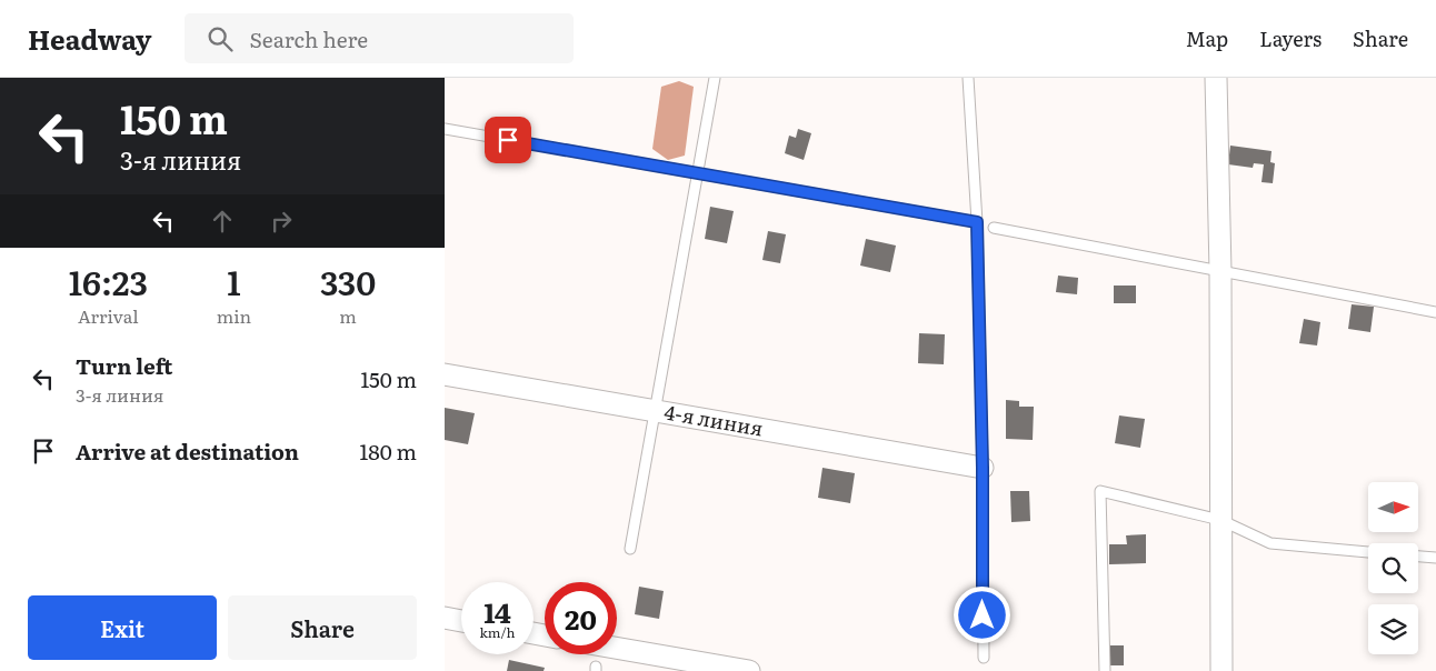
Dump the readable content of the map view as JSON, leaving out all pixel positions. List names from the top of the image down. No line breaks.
{"streets":{"street":["4-я линия"]},"north":"right","page":{"header":"Headway","search":"Search here","nav":["Map","Layers","Share"],"turn":["150 m","3-я линия"],"eta":["16:23","Arrival","1","min","330","m"],"list":[{"name":"Turn left","note":"3-я линия","value":"150 m"},{"name":"Arrive at destination","value":"180 m"}],"speed":"14 km/h","limit":"20","buttons":["Exit","Share"]}}
